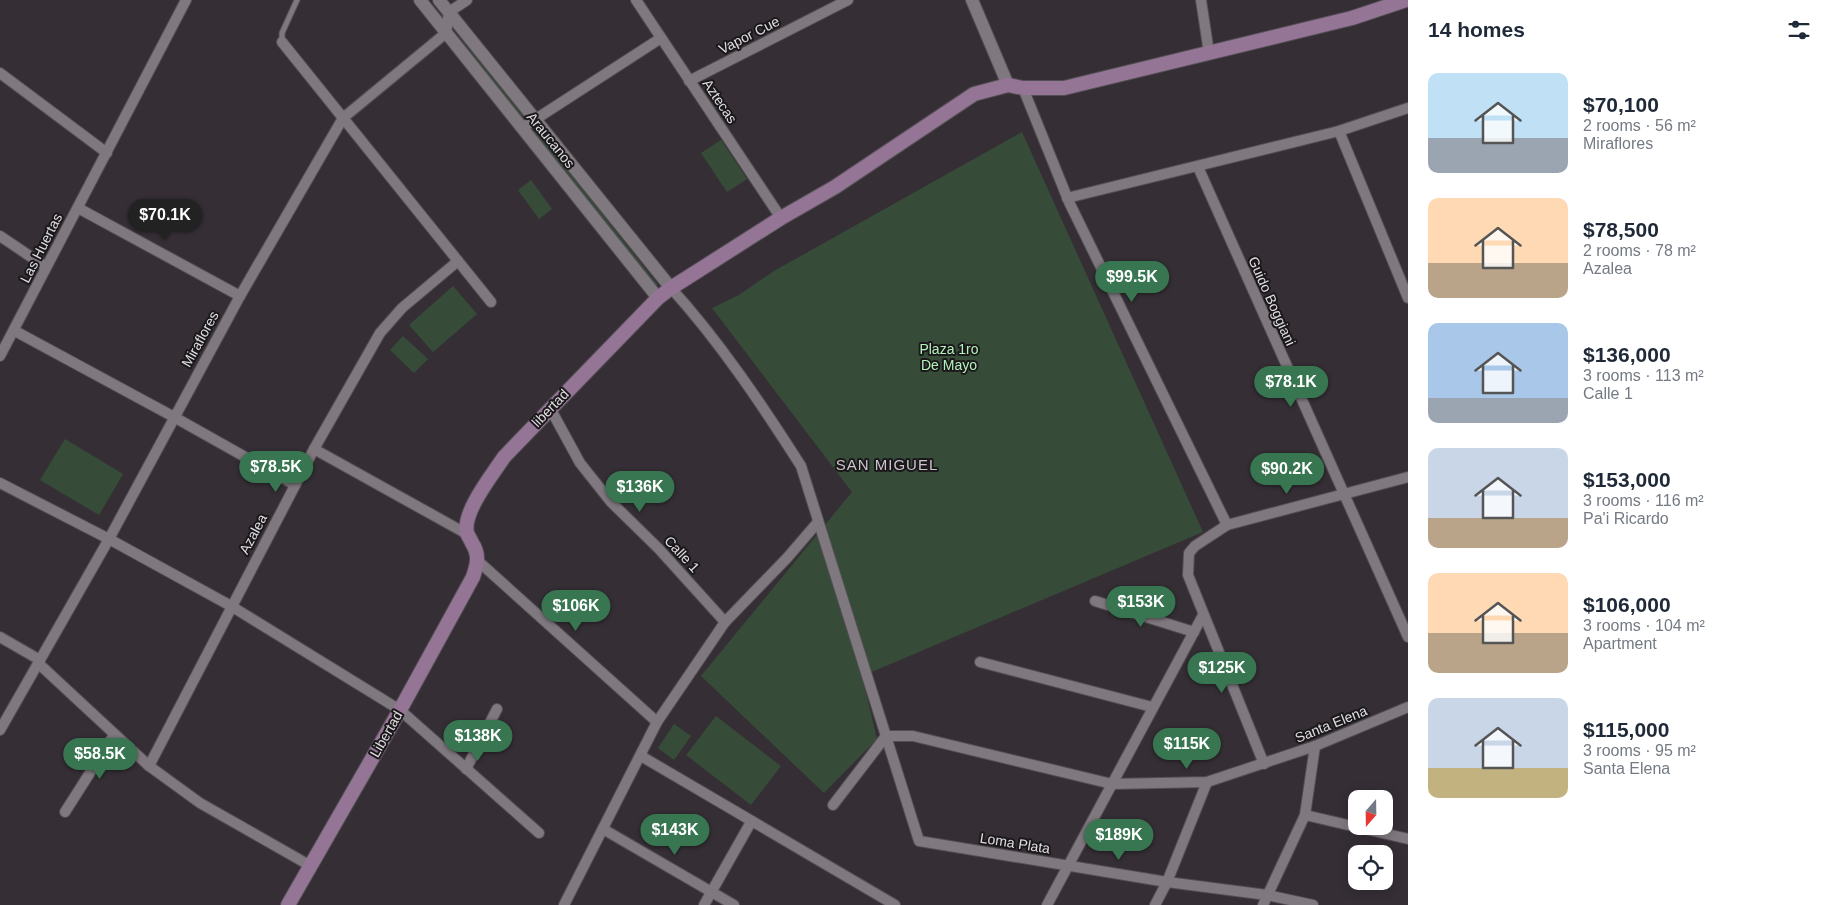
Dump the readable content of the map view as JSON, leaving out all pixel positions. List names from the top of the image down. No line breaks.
{"streets":{"main road":["libertad","Libertad"],"street":["Vapor Cue","Aztecas","Araucanos","Las Huertas","Guido Boggiani","Miraflores","Azalea","Calle 1","Santa Elena","Loma Plata"]},"crossings":[["Vapor Cue","Aztecas"],["Aztecas","libertad"],["Araucanos","Miraflores"],["Araucanos","libertad"],["libertad","Calle 1"],["Santa Elena","Loma Plata"]],"districts":["SAN MIGUEL"],"parks":["Plaza 1ro De Mayo"],"north":"bottom","page":{"heading":"14 homes","list":[{"name":"$70,100","note":"2 rooms · 56 m² · Miraflores"},{"name":"$78,500","note":"2 rooms · 78 m² · Azalea"},{"name":"$136,000","note":"3 rooms · 113 m² · Calle 1"},{"name":"$153,000","note":"3 rooms · 116 m² · Pa'i Ricardo"},{"name":"$106,000","note":"3 rooms · 104 m² · Apartment"},{"name":"$115,000","note":"3 rooms · 95 m² · Santa Elena"}],"price":["$70.1K","$99.5K","$78.1K","$78.5K","$90.2K","$136K","$153K","$106K","$125K","$138K","$115K","$58.5K","$143K","$189K"]}}
